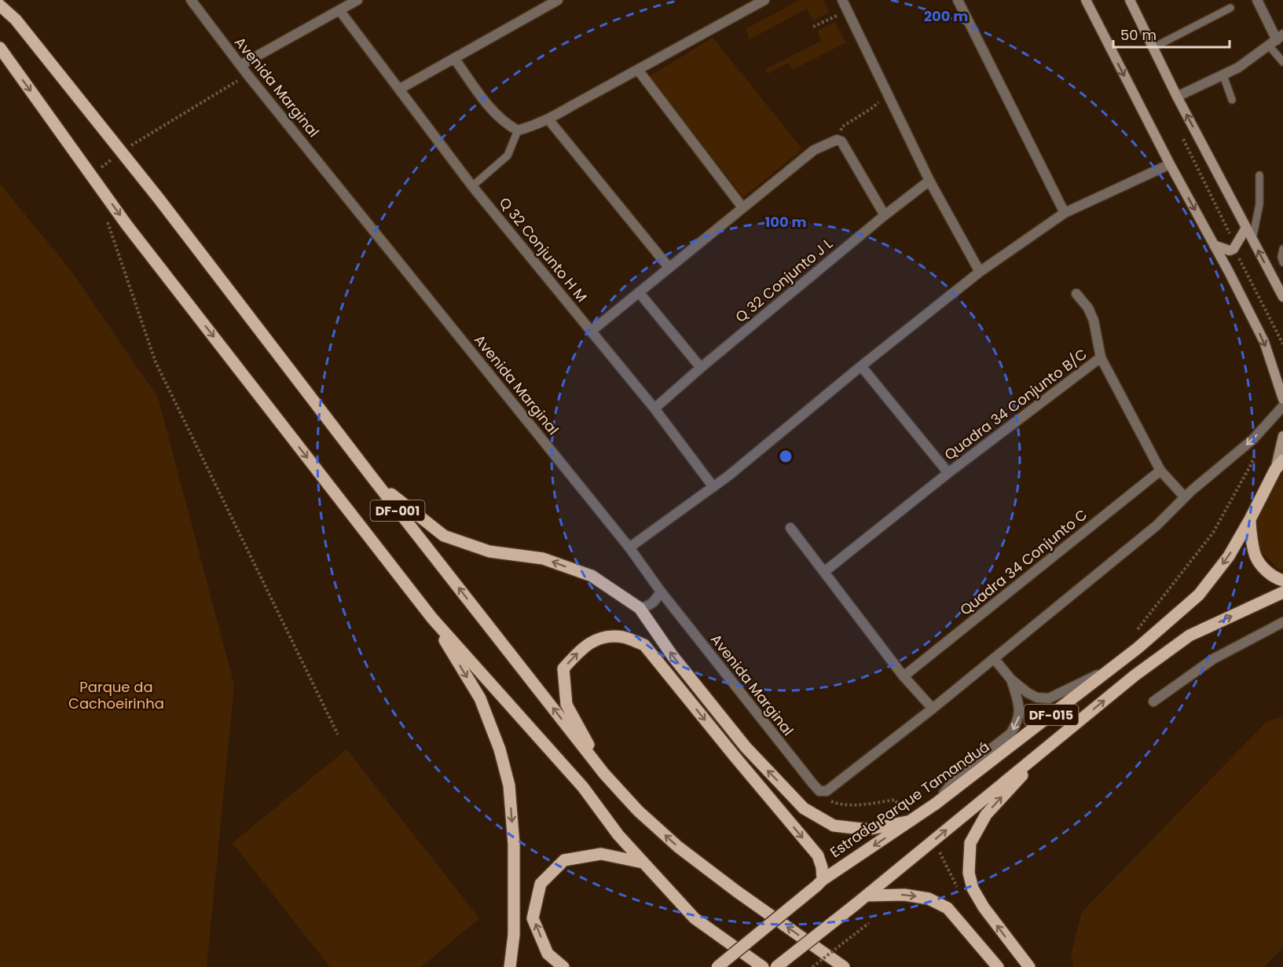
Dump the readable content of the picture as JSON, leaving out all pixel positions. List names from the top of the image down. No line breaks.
{"streets":{"main road":["DF-001","DF-015","Estrada Parque Tamanduá"],"street":["Avenida Marginal","Q 32 Conjunto H M","Q 32 Conjunto J L","Quadra 34 Conjunto B/C","Quadra 34 Conjunto C"]},"crossings":[["Q 32 Conjunto H M","Q 32 Conjunto J L"]],"parks":["Parque da Cachoeirinha"],"scale_bar":"50 m","rings":["200 m","100 m"]}
